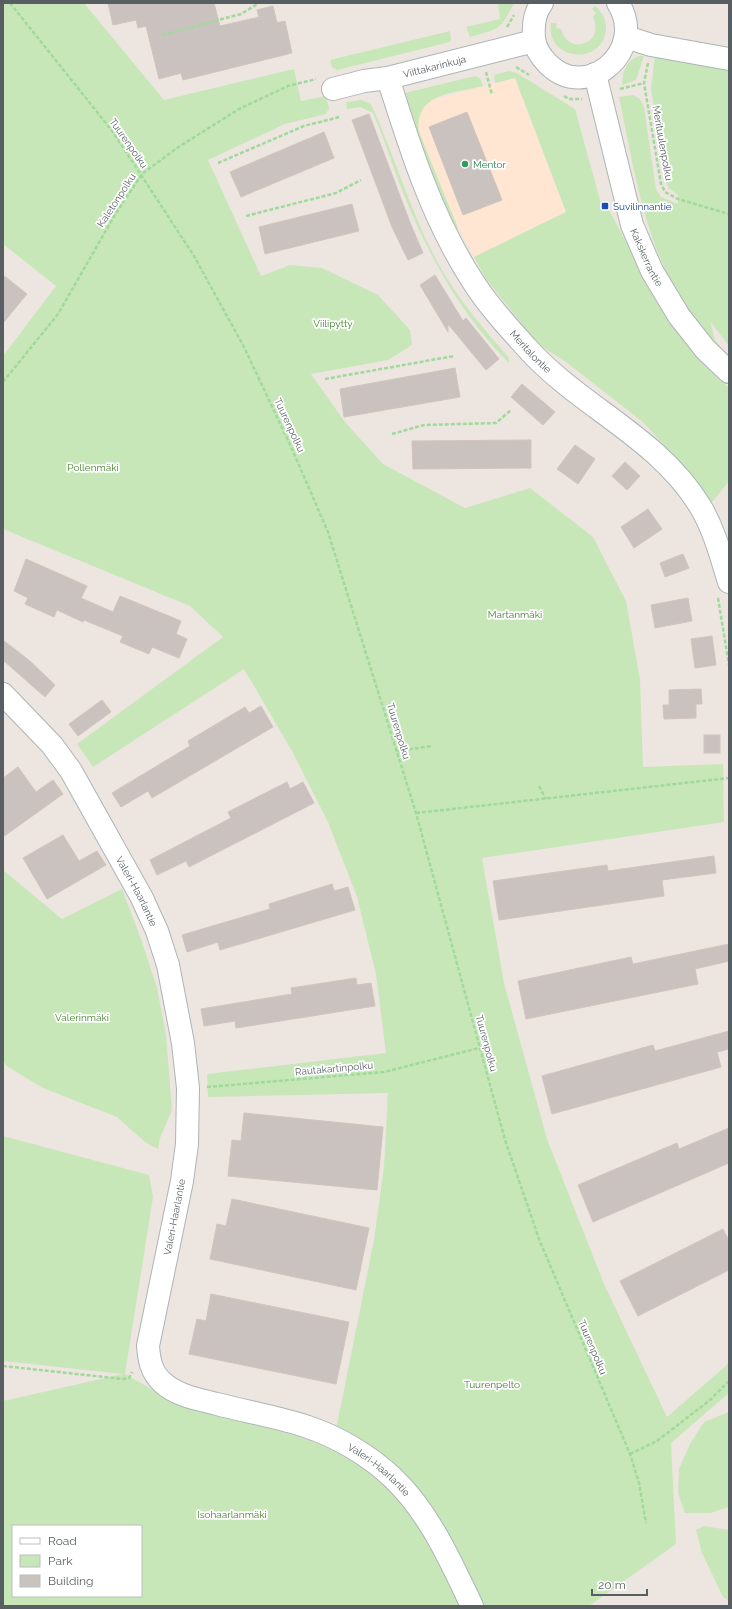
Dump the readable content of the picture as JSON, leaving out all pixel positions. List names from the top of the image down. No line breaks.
{"streets":{"street":["Viittakarinkuja","Kakskerrantie","Meritalontie","Valeri-Haarlantie"],"path":["Tuurenpolku","Merituulenpolku","Kaletonpolku","Rautakartinpolku"]},"crossings":[["Viittakarinkuja","Meritalontie"],["Tuurenpolku","Kaletonpolku"],["Tuurenpolku","Rautakartinpolku"],["Valeri-Haarlantie","Rautakartinpolku"]],"parks":["Viilipytty","Pollenmäki","Martanmäki","Valerinmäki","Tuurenpelto","Isohaarlanmäki"],"places":{"other":["Mentor"],"transit":["Suvilinnantie"]},"legend":["Road","Park","Building"],"scale_bar":"20 m"}
